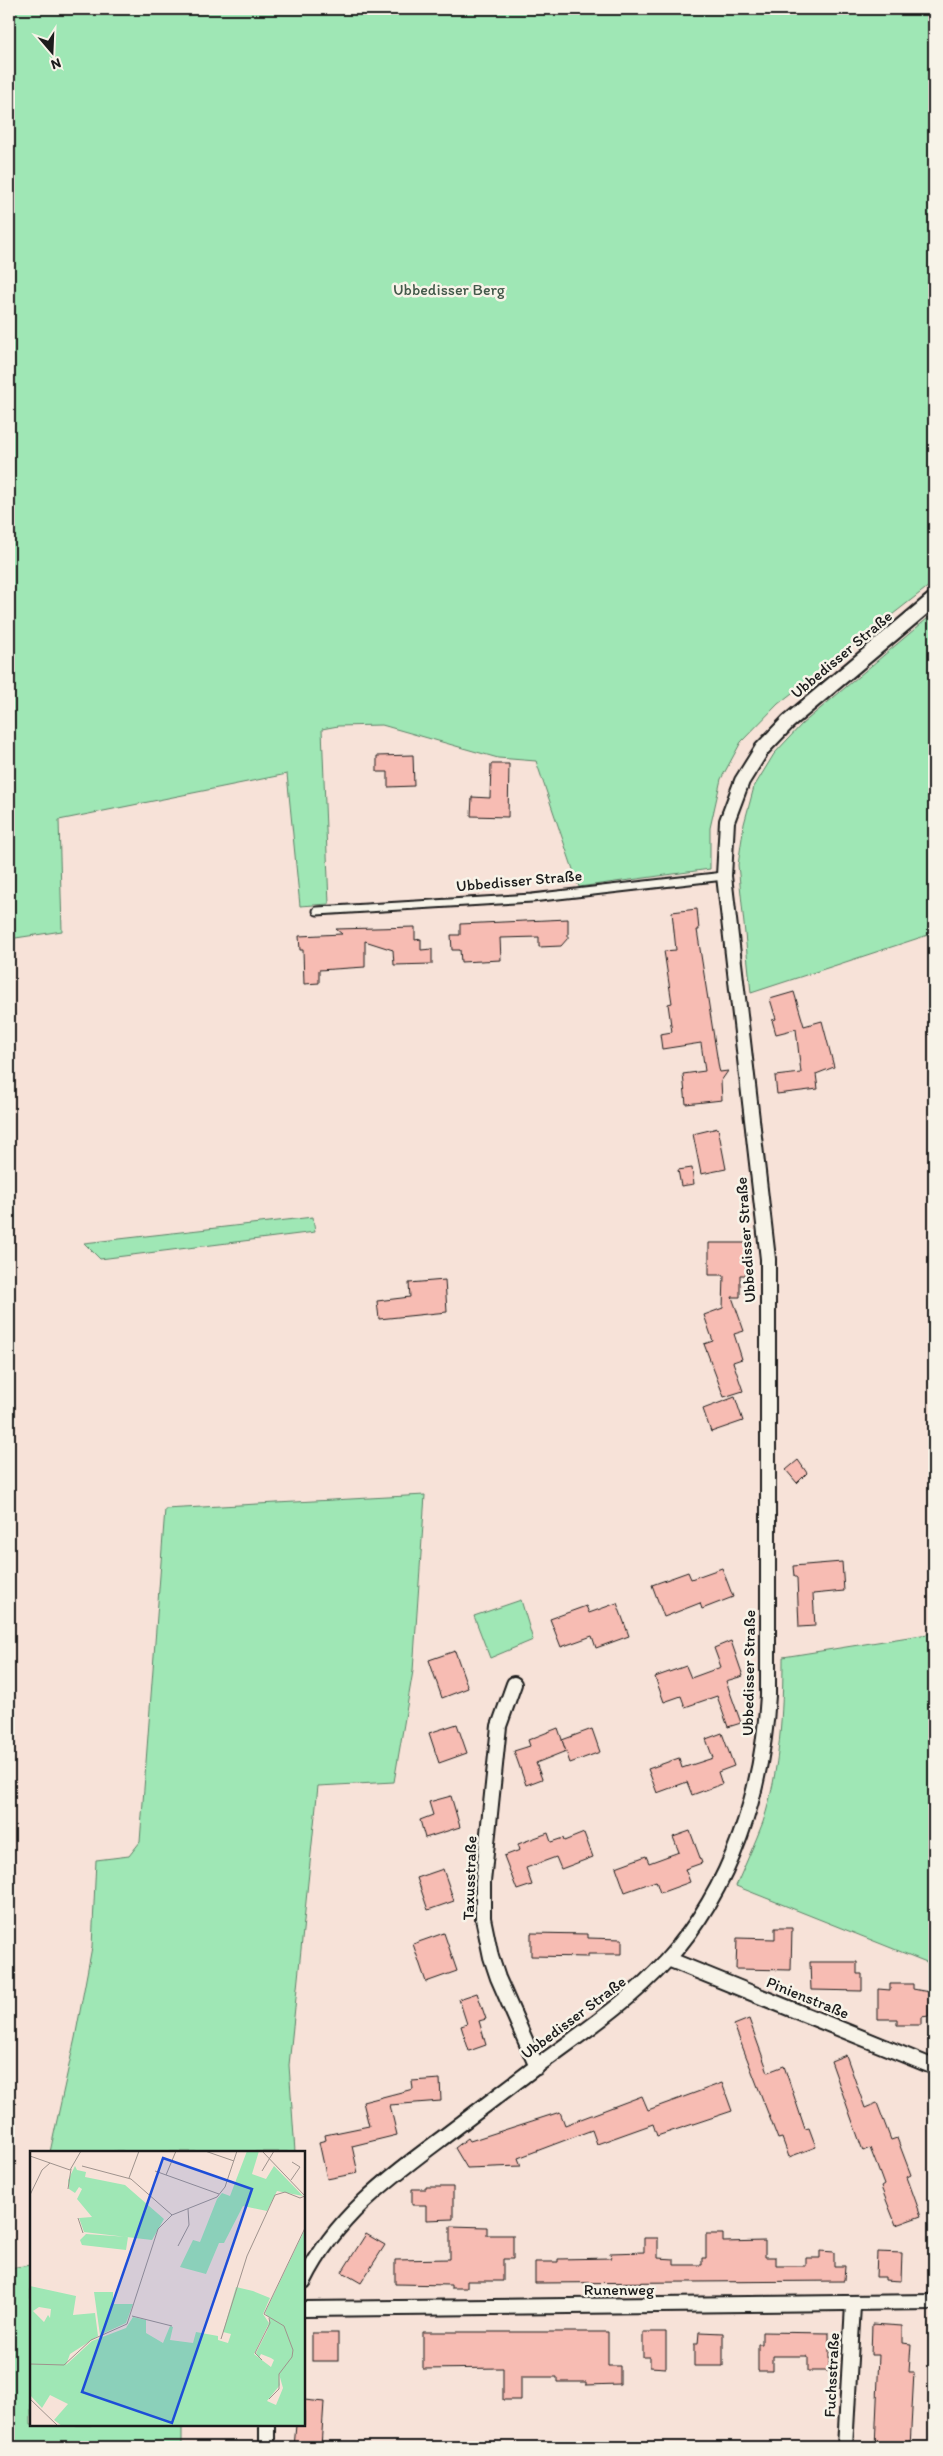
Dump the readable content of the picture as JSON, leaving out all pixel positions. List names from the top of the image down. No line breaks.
{"streets":{"street":["Ubbedisser Straße","Taxusstraße","Pinienstraße","Runenweg","Fuchsstraße"]},"crossings":[["Ubbedisser Straße","Taxusstraße"],["Ubbedisser Straße","Pinienstraße"],["Runenweg","Fuchsstraße"]],"parks":["Ubbedisser Berg"],"north":"bottom"}
